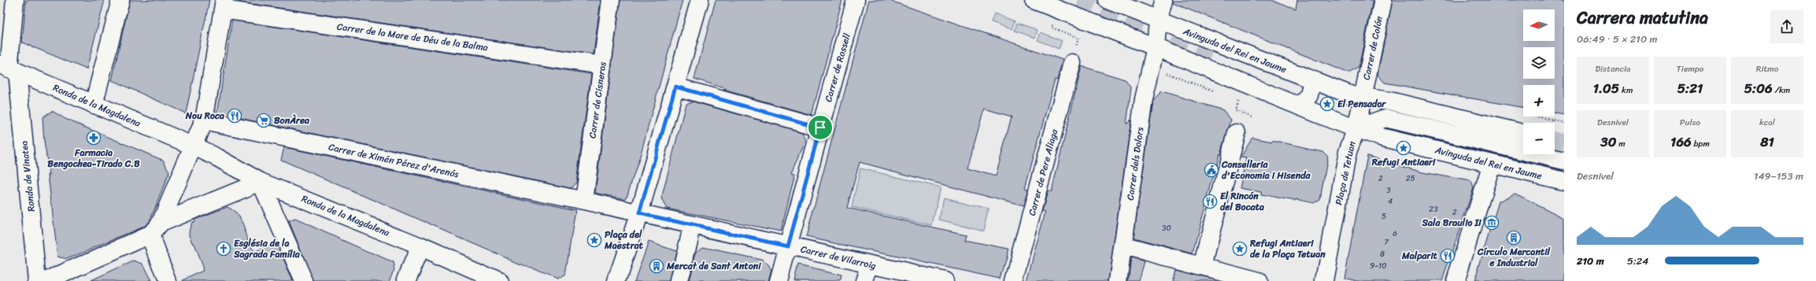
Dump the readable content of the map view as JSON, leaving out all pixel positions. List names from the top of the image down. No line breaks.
{"streets":{"street":["Carrer de la Mare de Déu de la Balma","Carrer de Colón","Avinguda del Rei en Jaume","Carrer de Rossell","Carrer de Cisneros","Ronda de la Magdalena","Carrer de Ximén Pérez d'Arenós","Carrer dels Dolors","Carrer de Pere Aliaga","Plaça de Tetuan","Ronda de Vinatea","Carrer de Vilarroig"]},"crossings":[["Carrer de la Mare de Déu de la Balma","Carrer de Cisneros"],["Carrer de Colón","Avinguda del Rei en Jaume"],["Carrer de Colón","Plaça de Tetuan"],["Avinguda del Rei en Jaume","Carrer dels Dolors"],["Avinguda del Rei en Jaume","Plaça de Tetuan"],["Carrer de Rossell","Carrer de Vilarroig"],["Carrer de Cisneros","Carrer de Ximén Pérez d'Arenós"],["Ronda de la Magdalena","Ronda de Vinatea"]],"places":{"place":["El Pensador","Refugi Antiaeri","Plaça del Maestrat","Refugi Antiaeri de la Plaça Tetuan"],"restaurant":["Nou Roca","El Rincón del Bocata","Malparit"],"supermarket":["BonÀrea"],"pharmacy":["Farmacia Bengochea-Tirado C.B"],"public building":["Conselleria d'Economia i Hisenda"],"museum":["Sala Braulio II"],"building":["Círculo Mercantil e Industrial","Mercat de Sant Antoni"],"church":["Església de la Sagrada Família"]},"house_numbers":["2","25","3","4","23","2","5","30","6","7","8","9-10"],"north":"left","page":{"heading":["Carrera matutina","06:49 · 5 × 210 m"],"map_buttons":["+","−"],"stats":[["Distancia","1.05 km"],["Tiempo","5:21"],["Ritmo","5:06 /km"],["Desnivel","30 m"],["Pulso","166 bpm"],["kcal","81"]],"chart":["Desnivel","149–153 m"],"list":[{"name":"210 m","note":"5:24"}]}}
